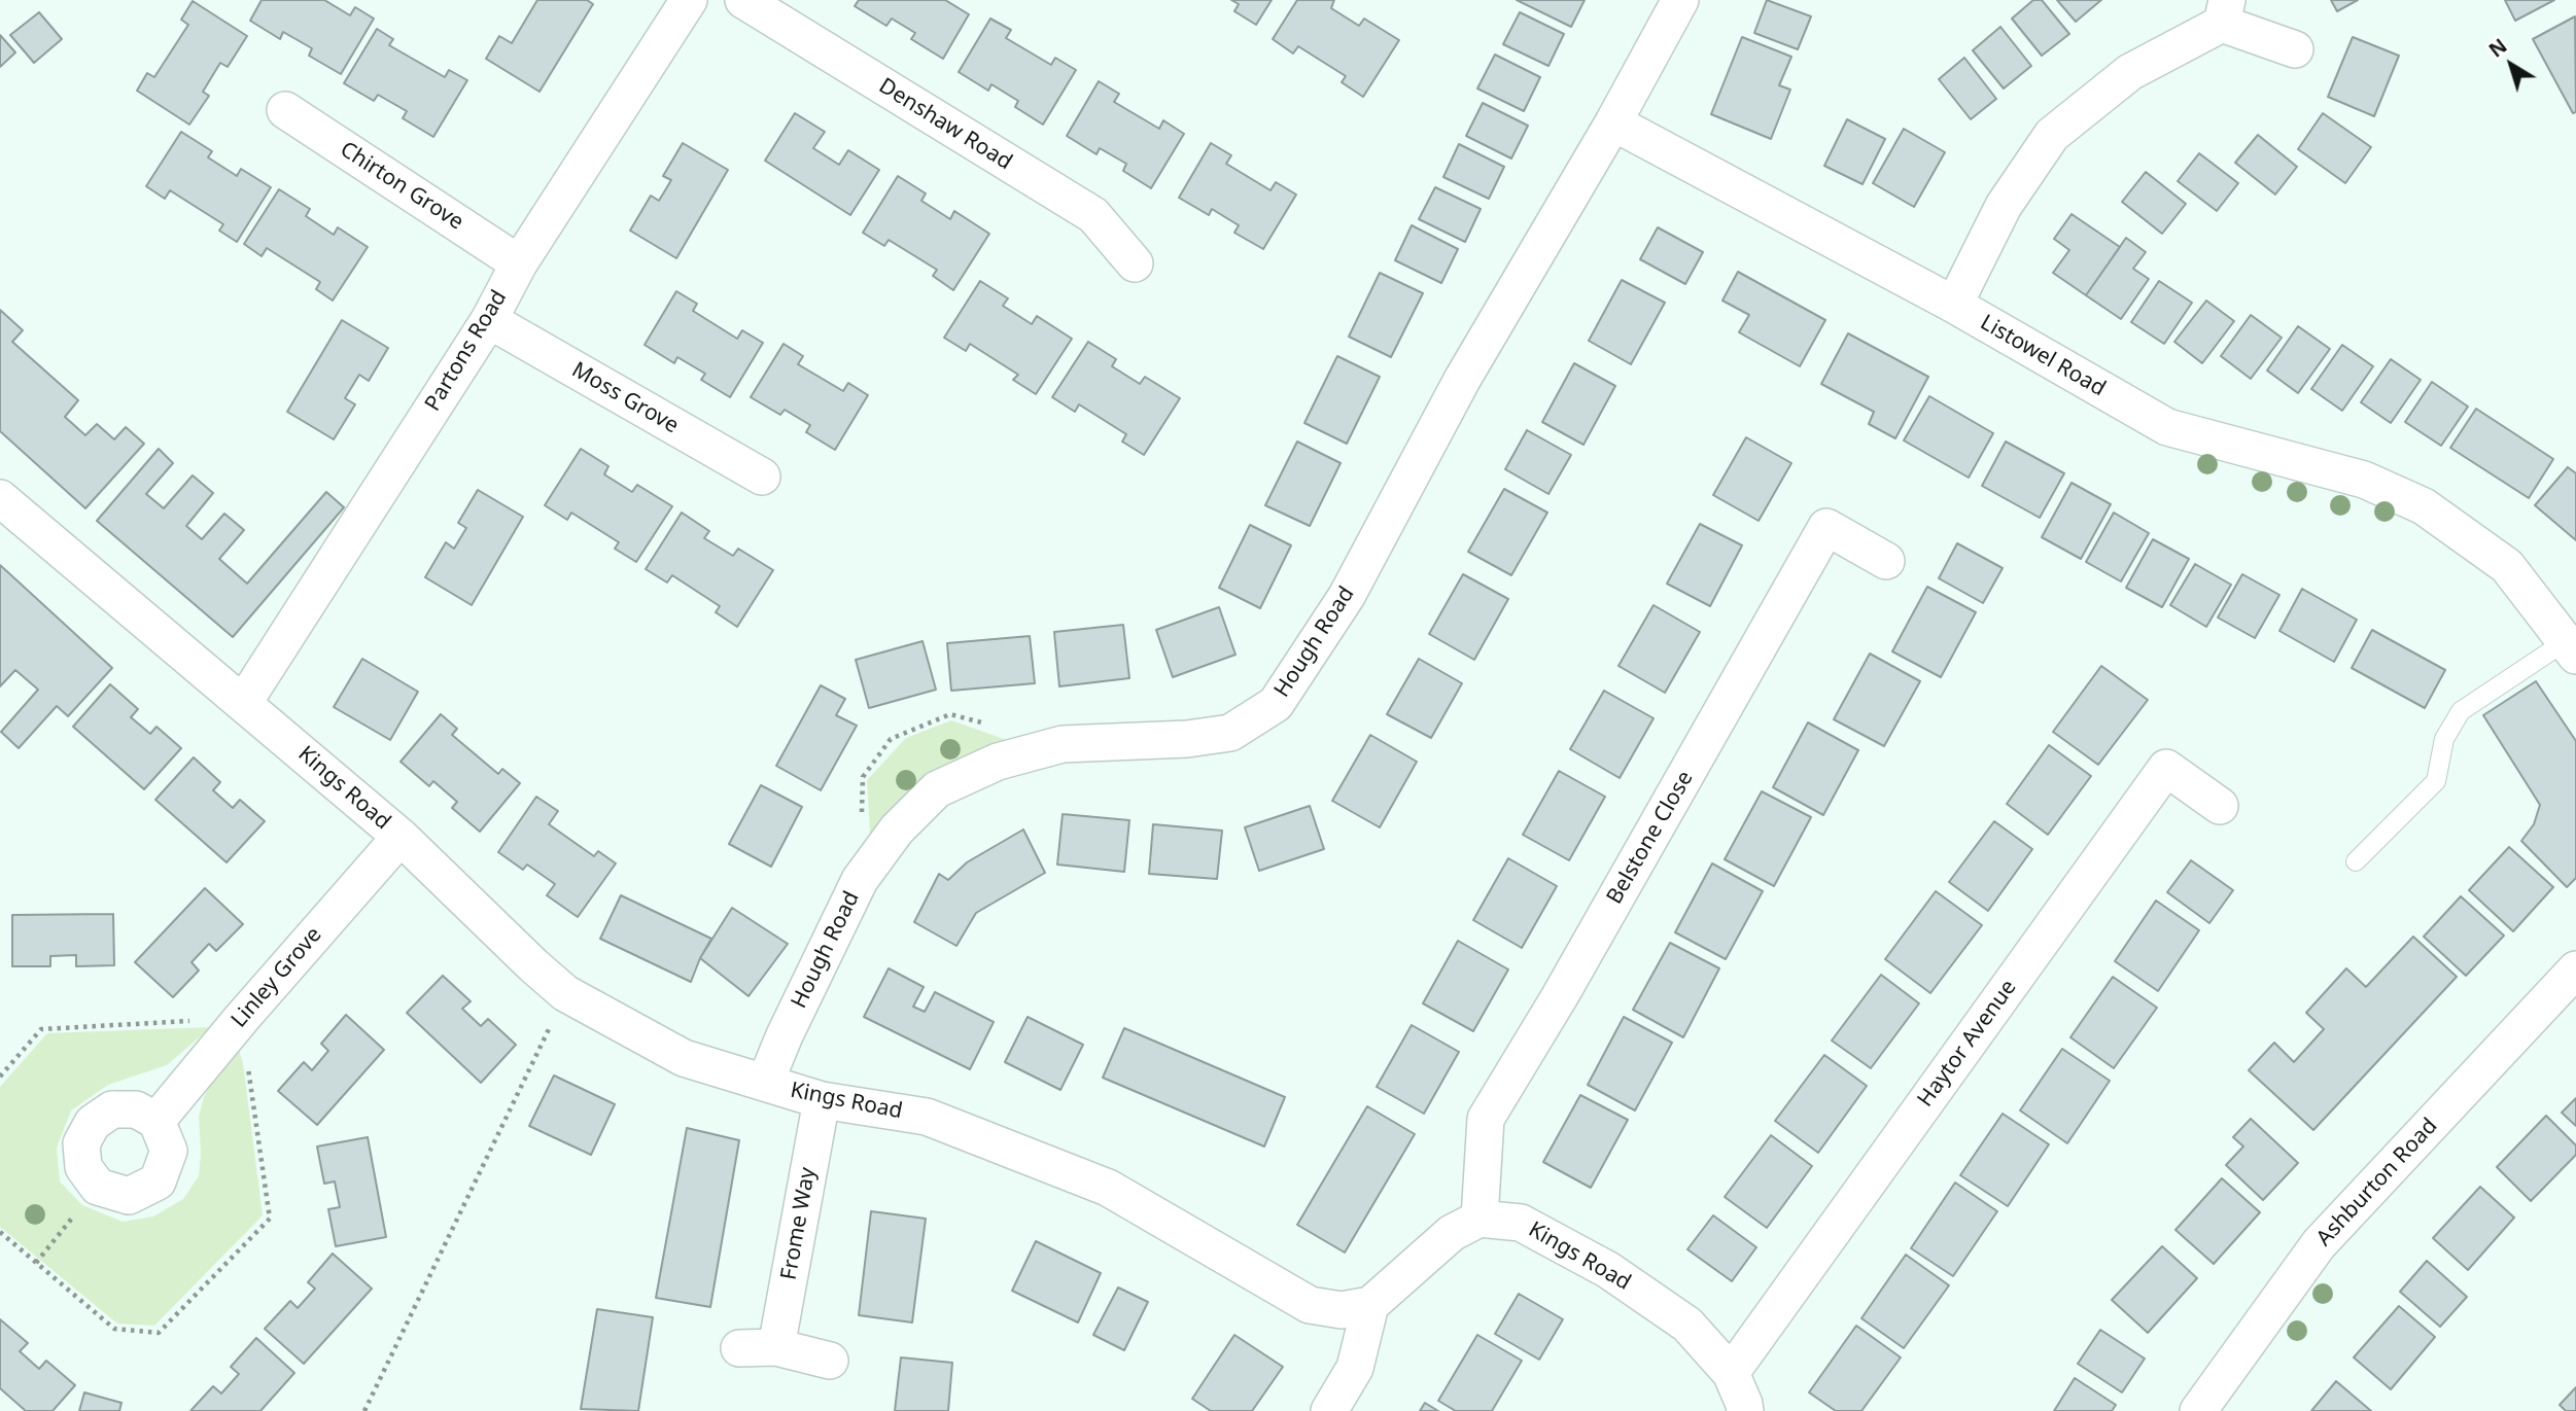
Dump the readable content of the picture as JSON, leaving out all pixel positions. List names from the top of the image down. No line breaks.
{"streets":{"street":["Denshaw Road","Chirton Grove","Partons Road","Listowel Road","Moss Grove","Hough Road","Kings Road","Belstone Close","Linley Grove","Haytor Avenue","Ashburton Road","Frome Way"]},"crossings":[["Chirton Grove","Partons Road"],["Partons Road","Moss Grove"],["Partons Road","Kings Road"],["Listowel Road","Hough Road"],["Hough Road","Kings Road"],["Kings Road","Belstone Close"],["Kings Road","Linley Grove"],["Kings Road","Haytor Avenue"],["Kings Road","Frome Way"]],"north":"top left"}
